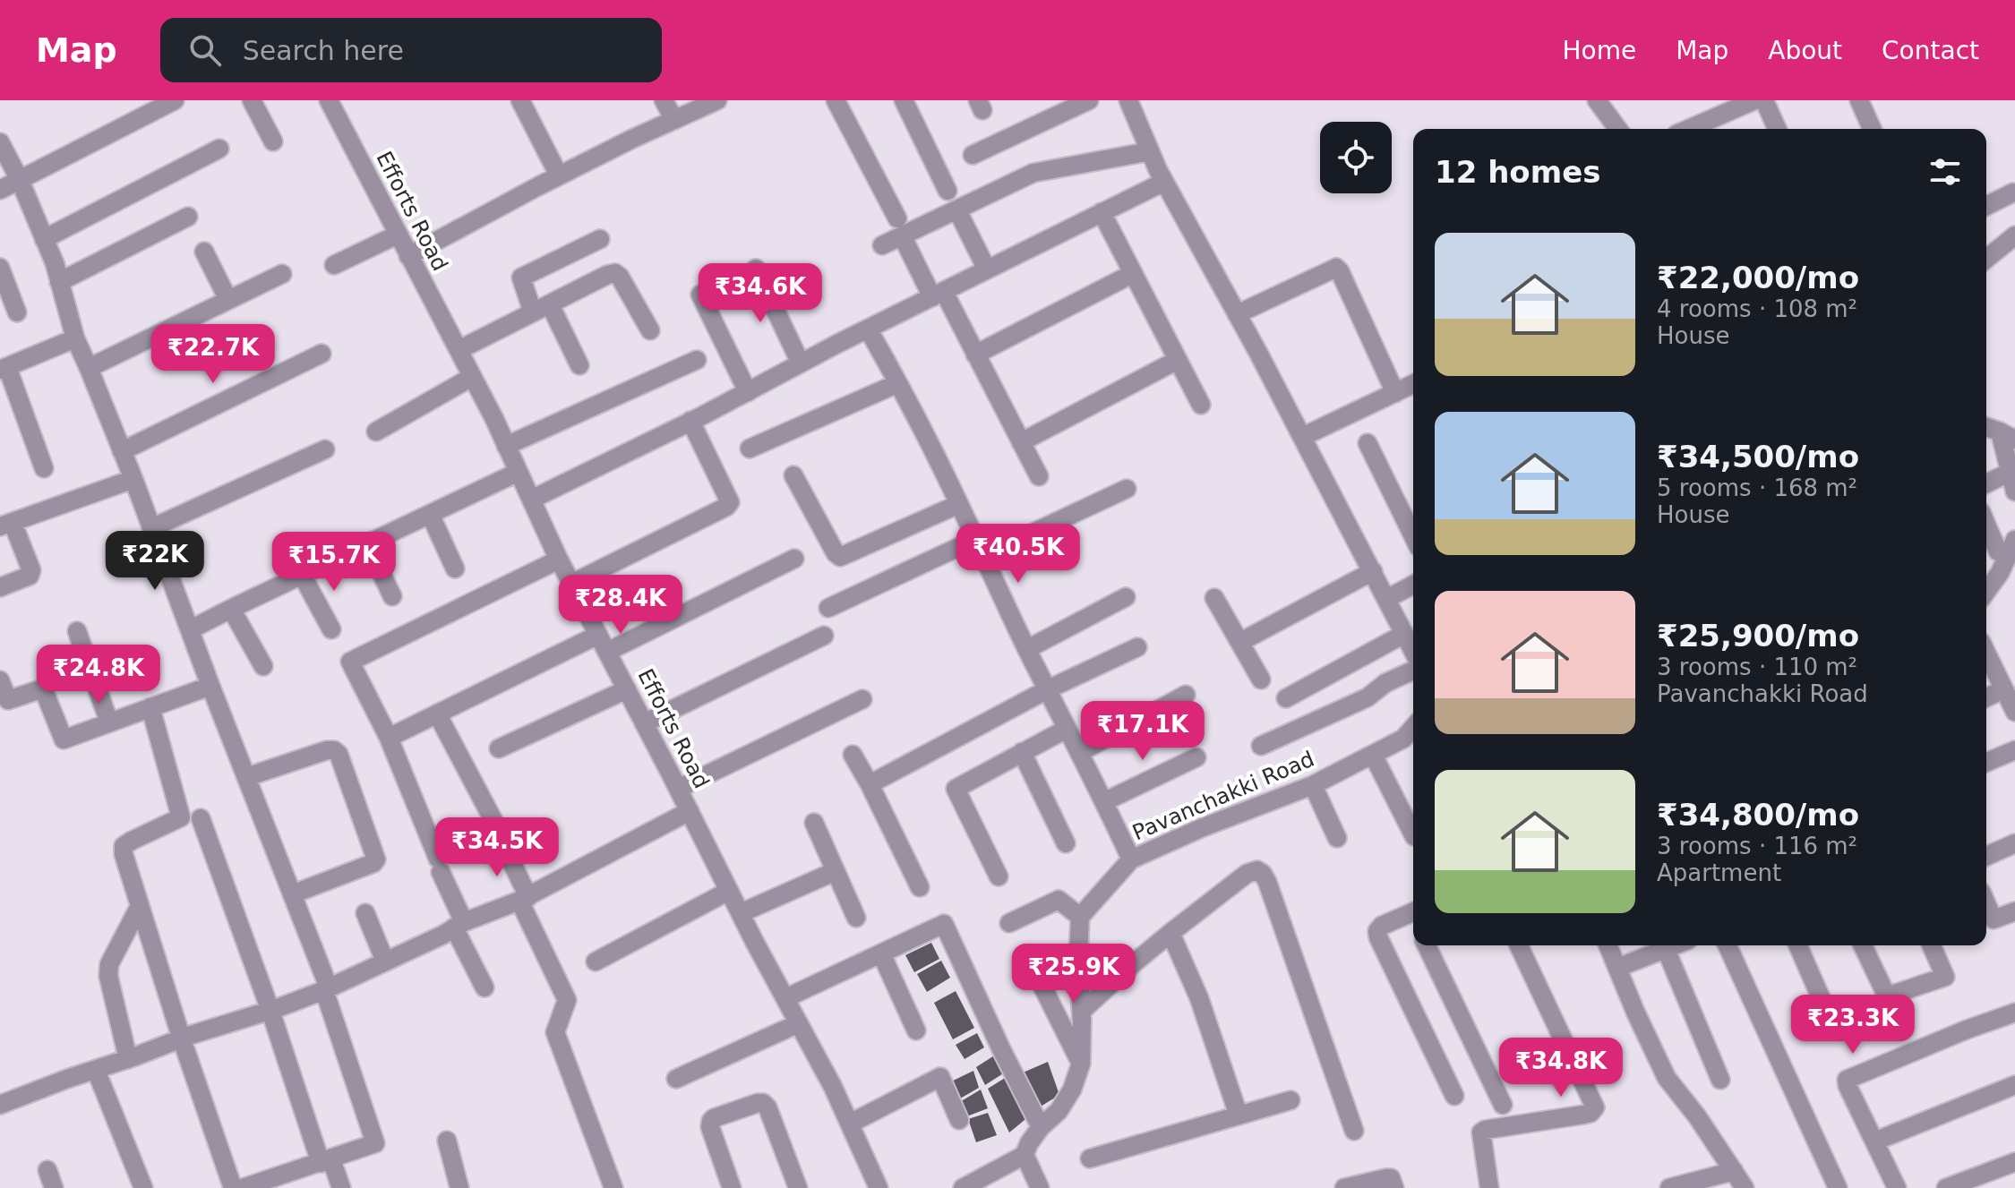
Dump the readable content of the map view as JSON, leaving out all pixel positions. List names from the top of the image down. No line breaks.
{"streets":{"street":["Efforts Road","Pavanchakki Road"]},"page":{"header":"Map","search":"Search here","nav":["Home","Map","About","Contact"],"heading":"12 homes","list":[{"name":"₹22,000/mo","note":"4 rooms · 108 m² · House"},{"name":"₹34,500/mo","note":"5 rooms · 168 m² · House"},{"name":"₹25,900/mo","note":"3 rooms · 110 m² · Pavanchakki Road"},{"name":"₹34,800/mo","note":"3 rooms · 116 m² · Apartment"}],"price":["₹34.6K","₹22.7K","₹40.5K","₹22K","₹15.7K","₹28.4K","₹24.8K","₹17.1K","₹34.5K","₹25.9K","₹23.3K","₹34.8K"]}}
